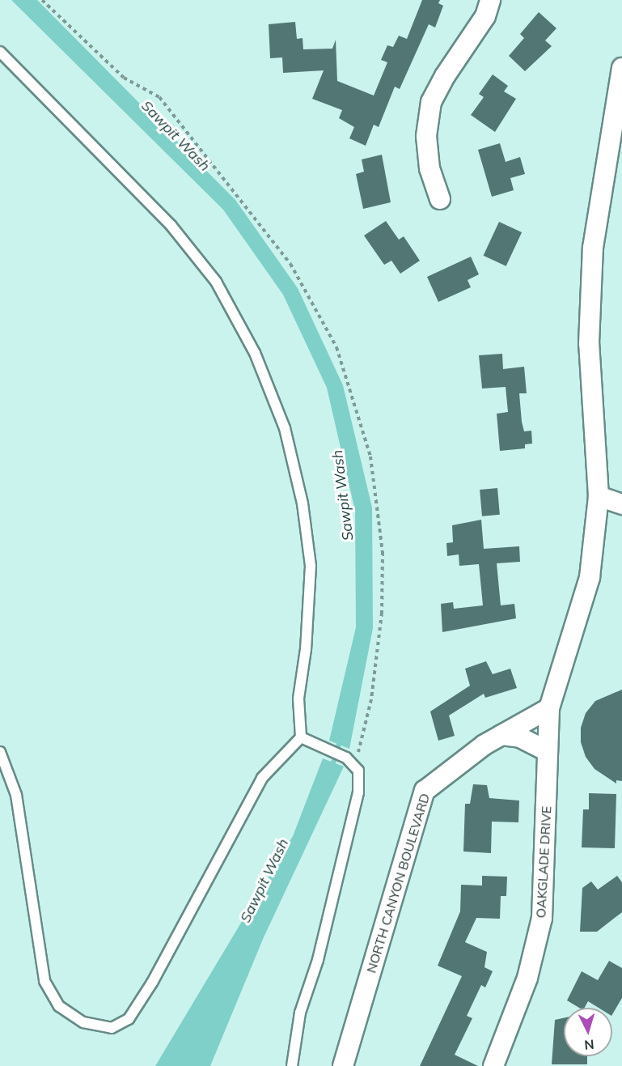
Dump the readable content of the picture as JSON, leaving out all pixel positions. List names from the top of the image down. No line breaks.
{"streets":{"street":["OAKGLADE DRIVE","NORTH CANYON BOULEVARD"]},"crossings":[["OAKGLADE DRIVE","NORTH CANYON BOULEVARD"]],"water":["Sawpit Wash"],"north":"bottom"}
